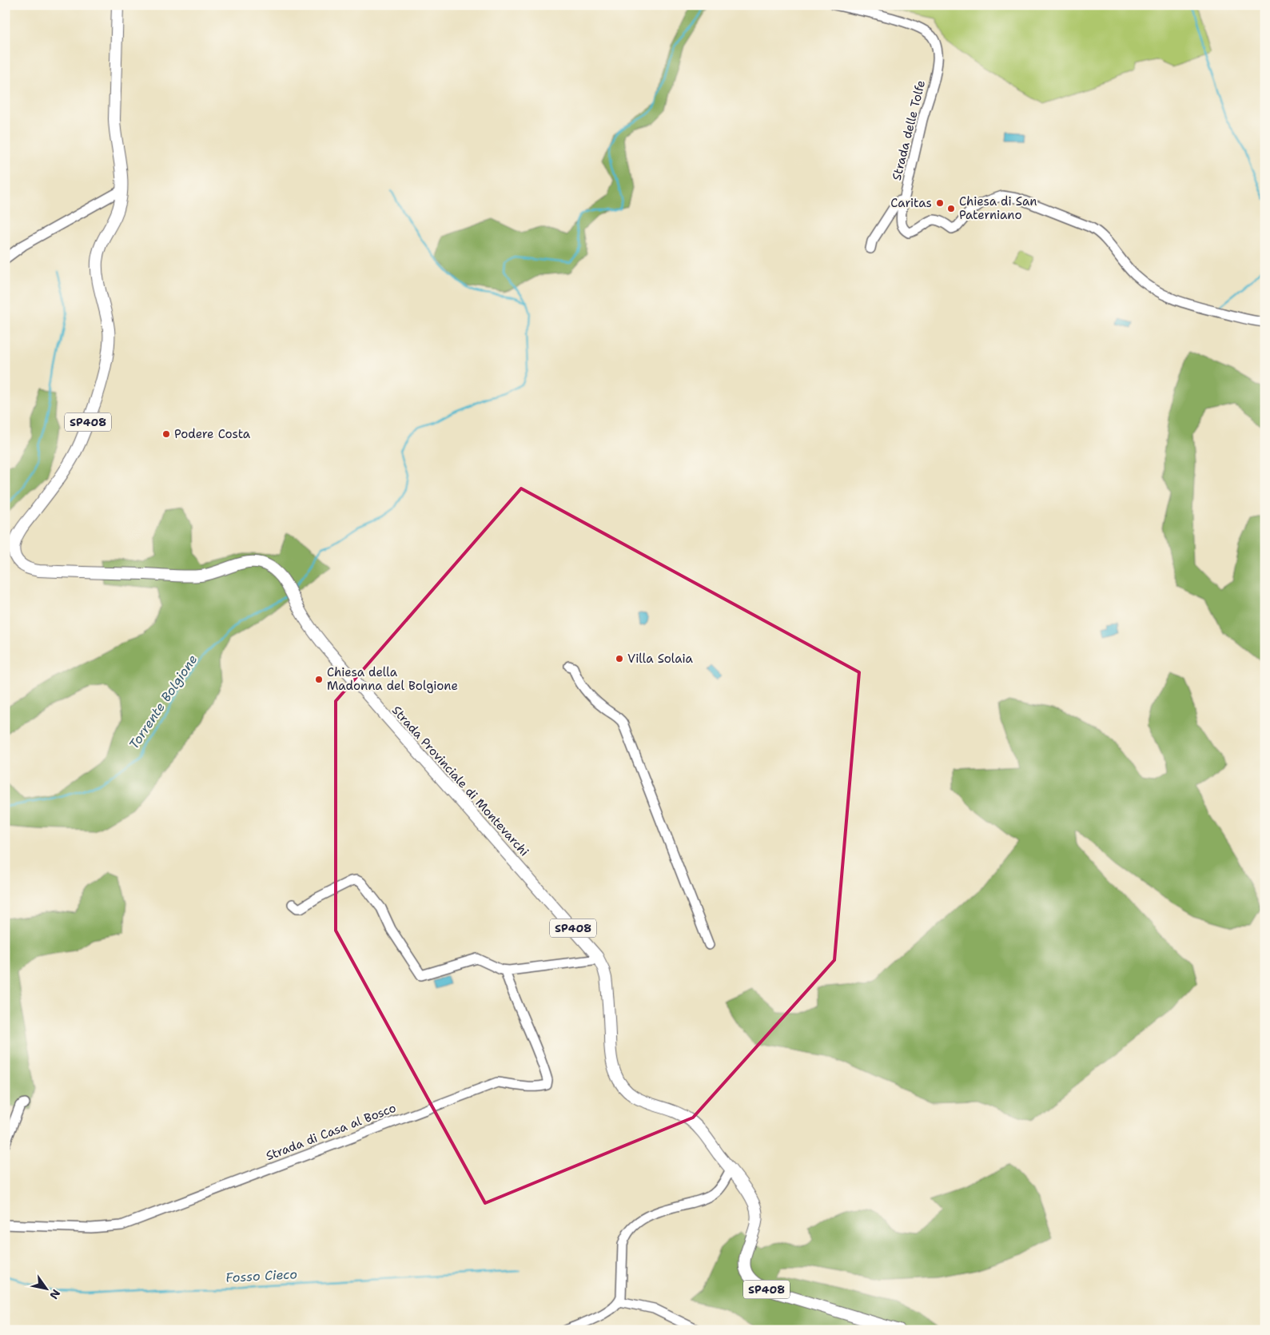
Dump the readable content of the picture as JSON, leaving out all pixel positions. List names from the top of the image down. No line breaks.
{"streets":{"main road":["SP408","Strada Provinciale di Montevarchi"],"street":["Strada delle Tolfe","Strada di Casa al Bosco"]},"water":["Torrente Bolgione","Fosso Cieco"],"places":["Caritas","Chiesa di San Paterniano","Podere Costa","Villa Solaia","Chiesa della Madonna del Bolgione"],"north":"bottom right"}
